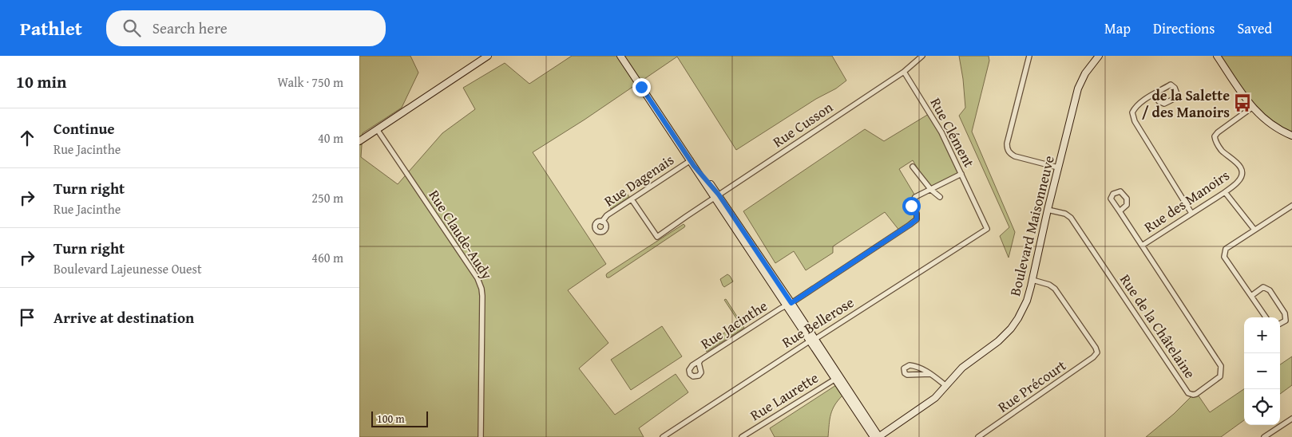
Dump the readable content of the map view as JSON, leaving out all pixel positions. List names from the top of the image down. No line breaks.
{"streets":{"street":["Rue Cusson","Rue Clément","Rue Dagenais","Rue des Manoirs","Boulevard Maisonneuve","Rue Claude-Audy","Rue Bellerose","Rue Jacinthe","Rue de la Châtelaine","Rue Précourt","Rue Laurette"]},"crossings":[["Rue Cusson","Rue Clément"],["Rue Cusson","Rue Dagenais"],["Rue Clément","Rue Bellerose"],["Rue Clément","Rue Jacinthe"],["Rue des Manoirs","Rue de la Châtelaine"],["Boulevard Maisonneuve","Rue de la Châtelaine"],["Boulevard Maisonneuve","Rue Précourt"]],"places":{"bus stop":["de la Salette / des Manoirs"]},"scale_bar":"100 m","page":{"header":"Pathlet","search":"Search here","nav":["Map","Directions","Saved"],"heading":["10 min","Walk · 750 m"],"list":[["Continue","Rue Jacinthe","40 m"],["Turn right","Rue Jacinthe","250 m"],["Turn right","Boulevard Lajeunesse Ouest","460 m"],"Arrive at destination"],"map_buttons":["+","−"],"scale":"100 m"}}
